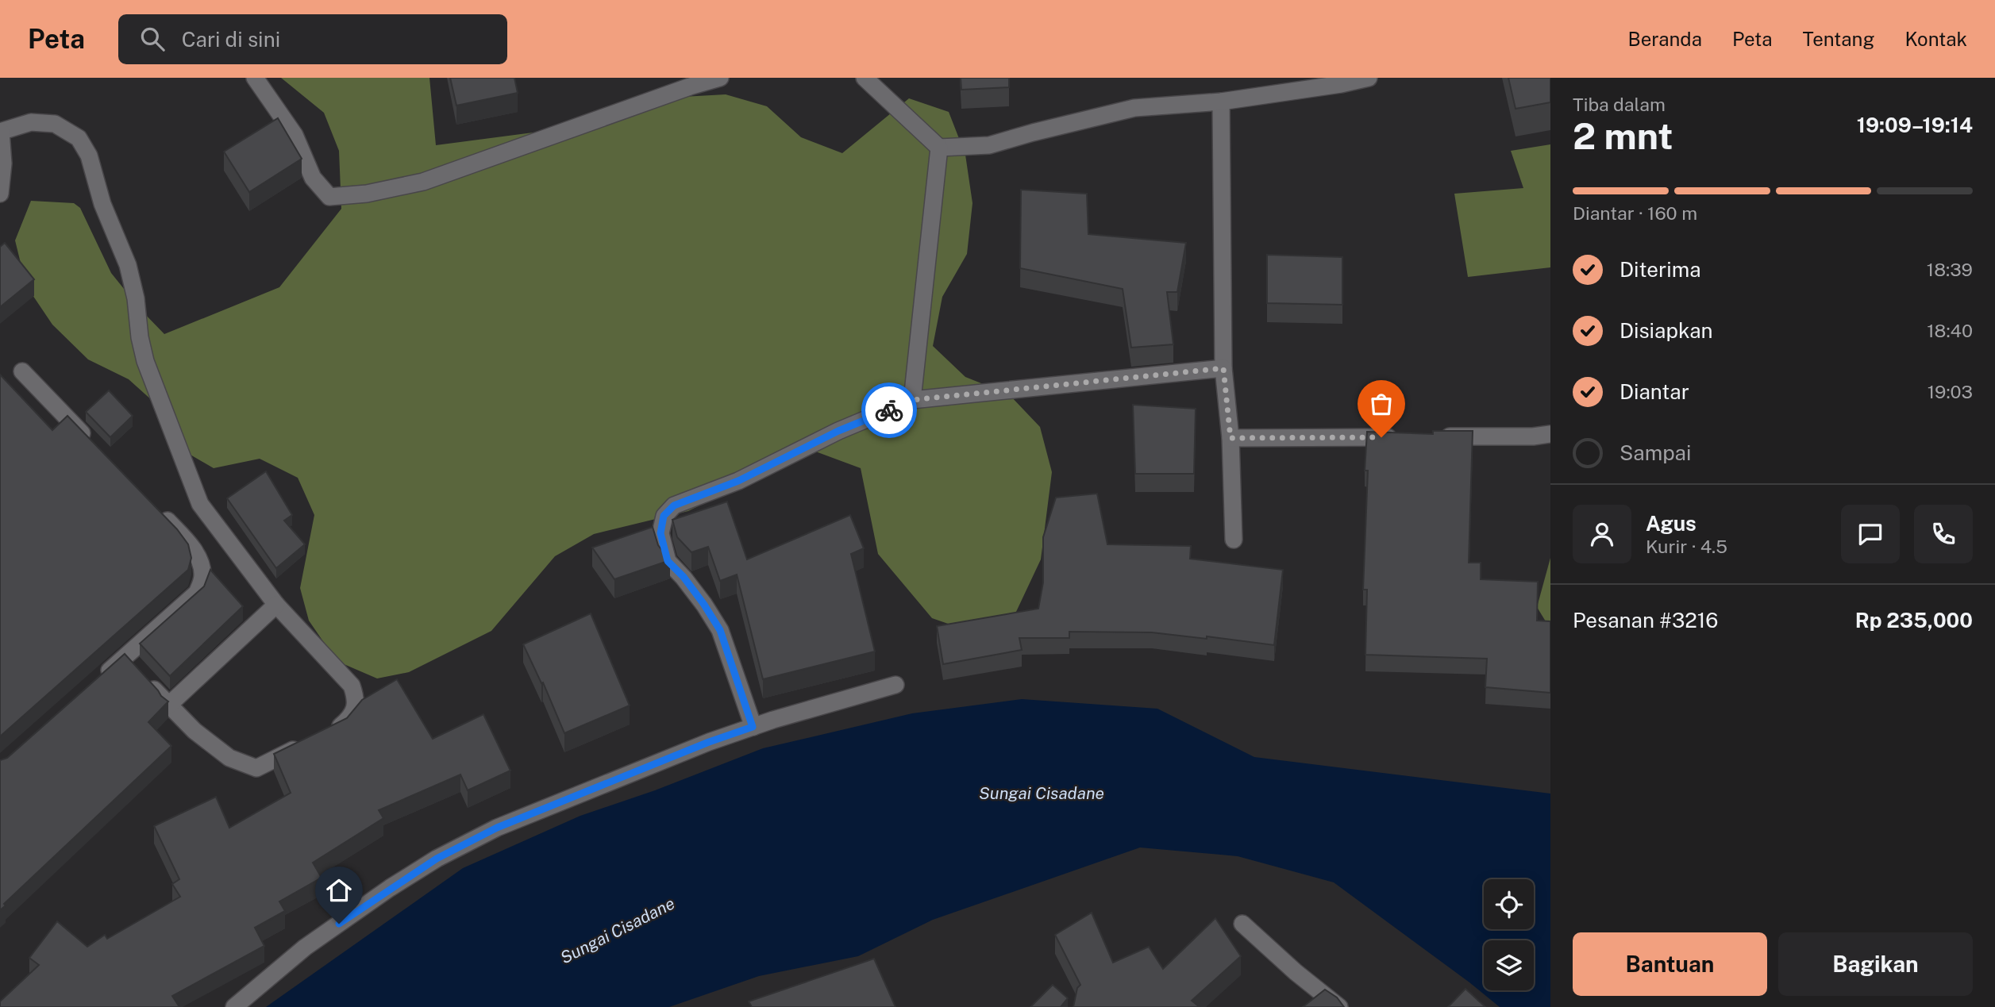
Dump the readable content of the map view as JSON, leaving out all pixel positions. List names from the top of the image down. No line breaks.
{"water":["Sungai Cisadane"],"page":{"header":"Peta","search":"Cari di sini","nav":["Beranda","Peta","Tentang","Kontak"],"heading":["2 mnt","Tiba dalam","19:09–19:14"],"panel":["Agus","Kurir · 4.5","Pesanan #3216","Rp 235,000"],"bar":"Diantar · 160 m","list":[["Diterima","18:39"],["Disiapkan","18:40"],["Diantar","19:03"],"Sampai"],"buttons":["Bantuan","Bagikan"]}}
